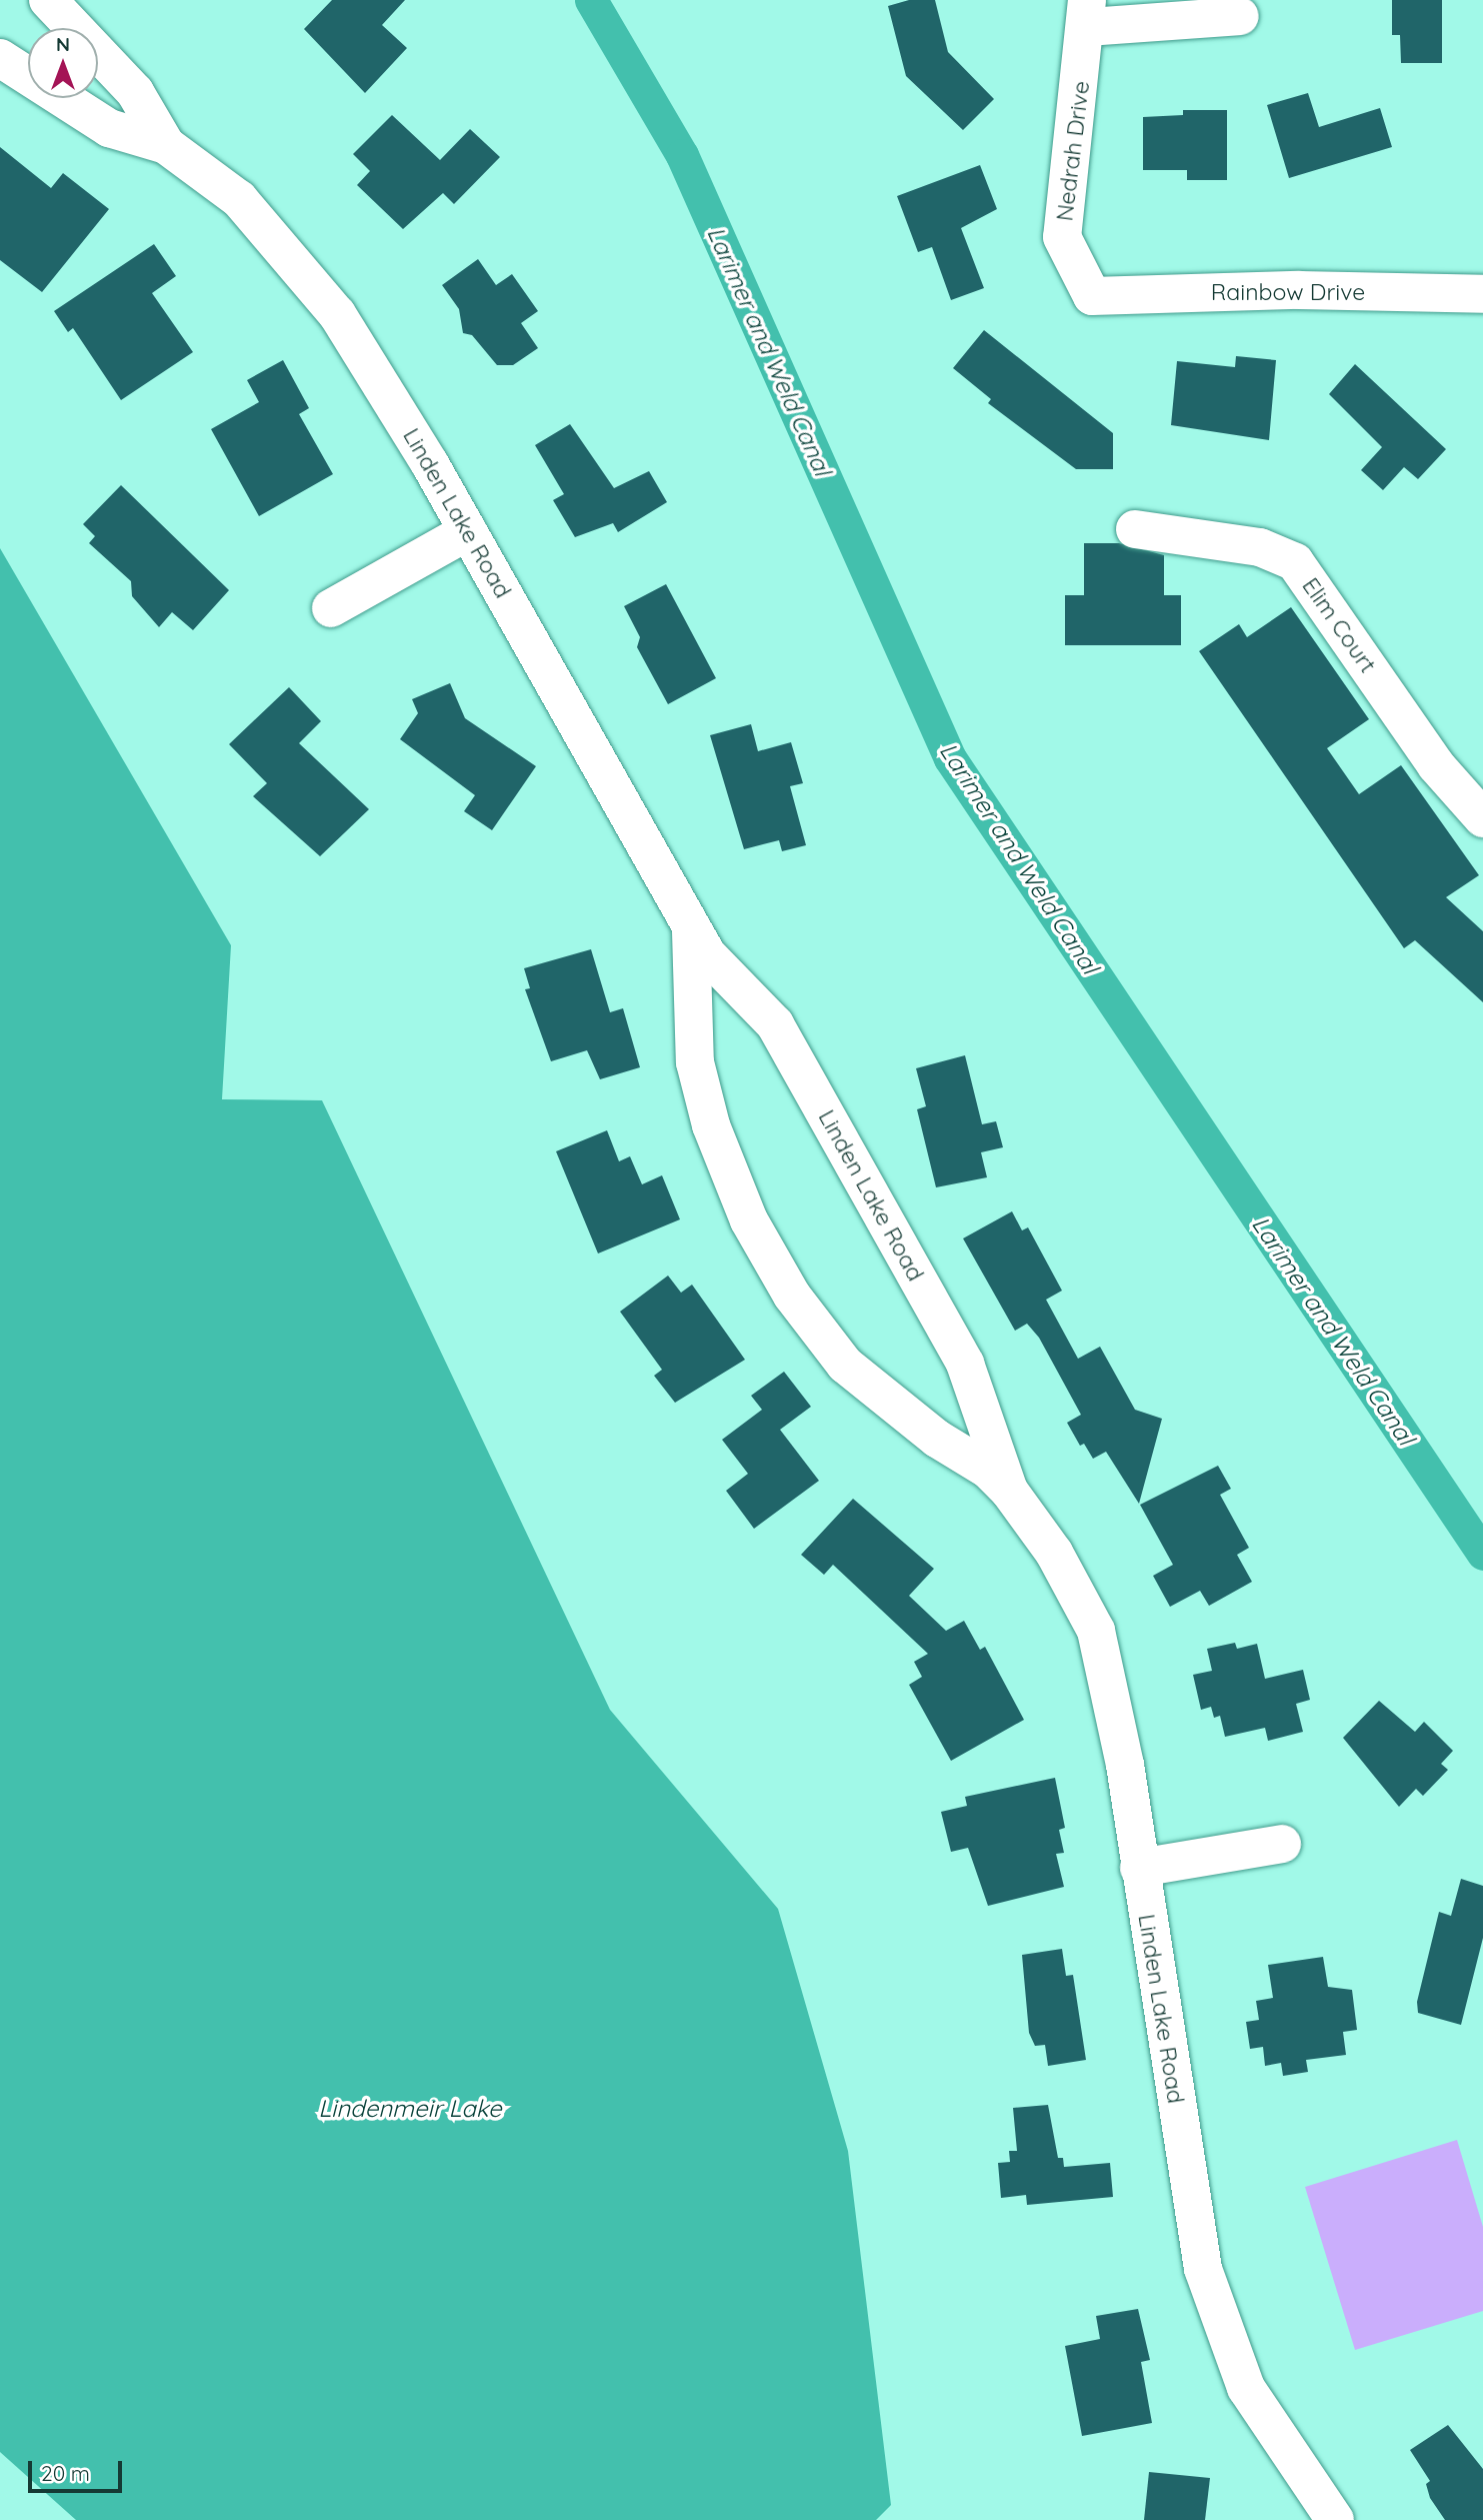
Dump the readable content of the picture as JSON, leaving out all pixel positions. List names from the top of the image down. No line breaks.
{"streets":{"street":["Nedrah Drive","Rainbow Drive","Linden Lake Road","Elim Court"]},"crossings":[["Nedrah Drive","Rainbow Drive"]],"water":["Larimer and Weld Canal","Lindenmeir Lake"],"scale_bar":"20 m","north":"top"}
